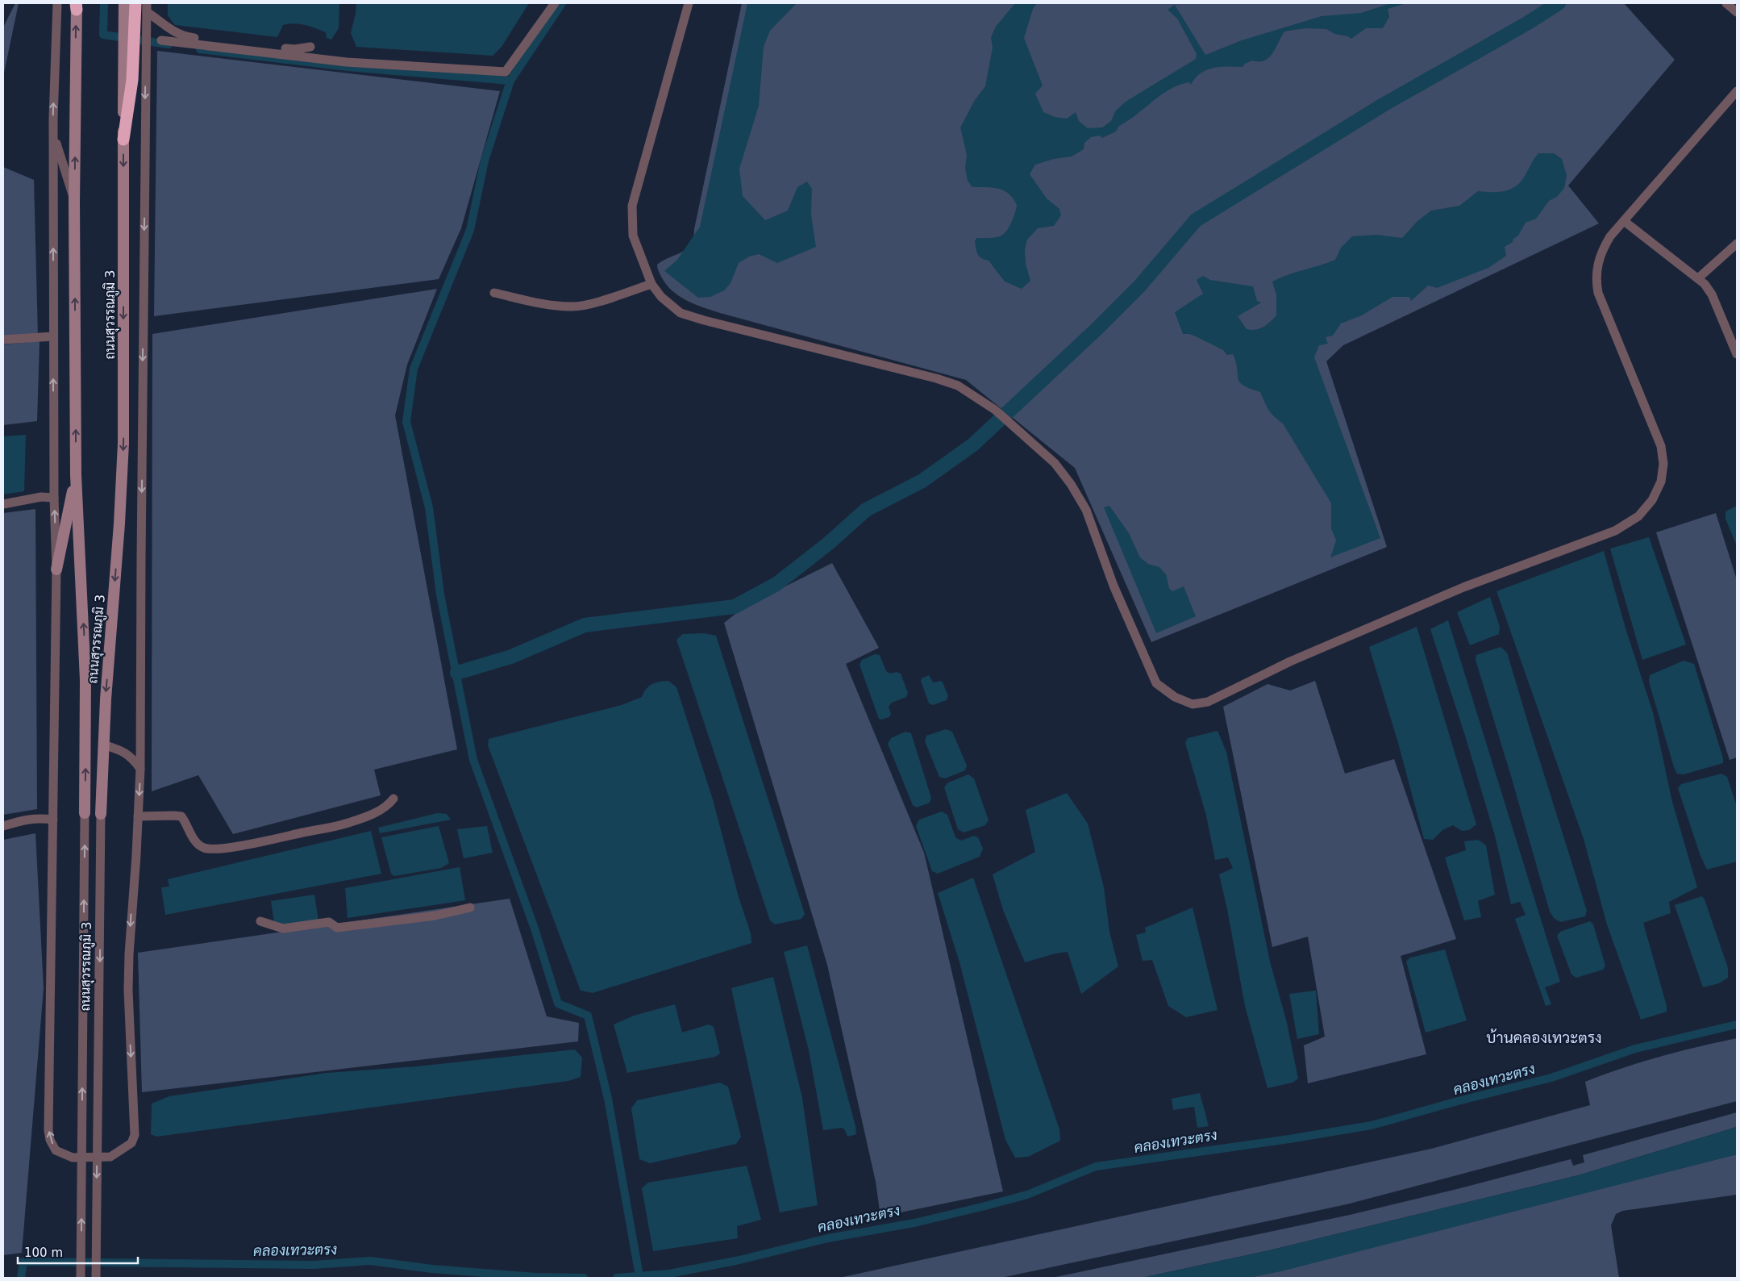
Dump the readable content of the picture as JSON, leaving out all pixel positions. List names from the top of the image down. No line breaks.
{"streets":{"main road":["ถนนสุวรรณภูมิ 3"]},"districts":["บ้านคลองเทวะตรง"],"water":["คลองเทวะตรง"],"scale_bar":"100 m"}
